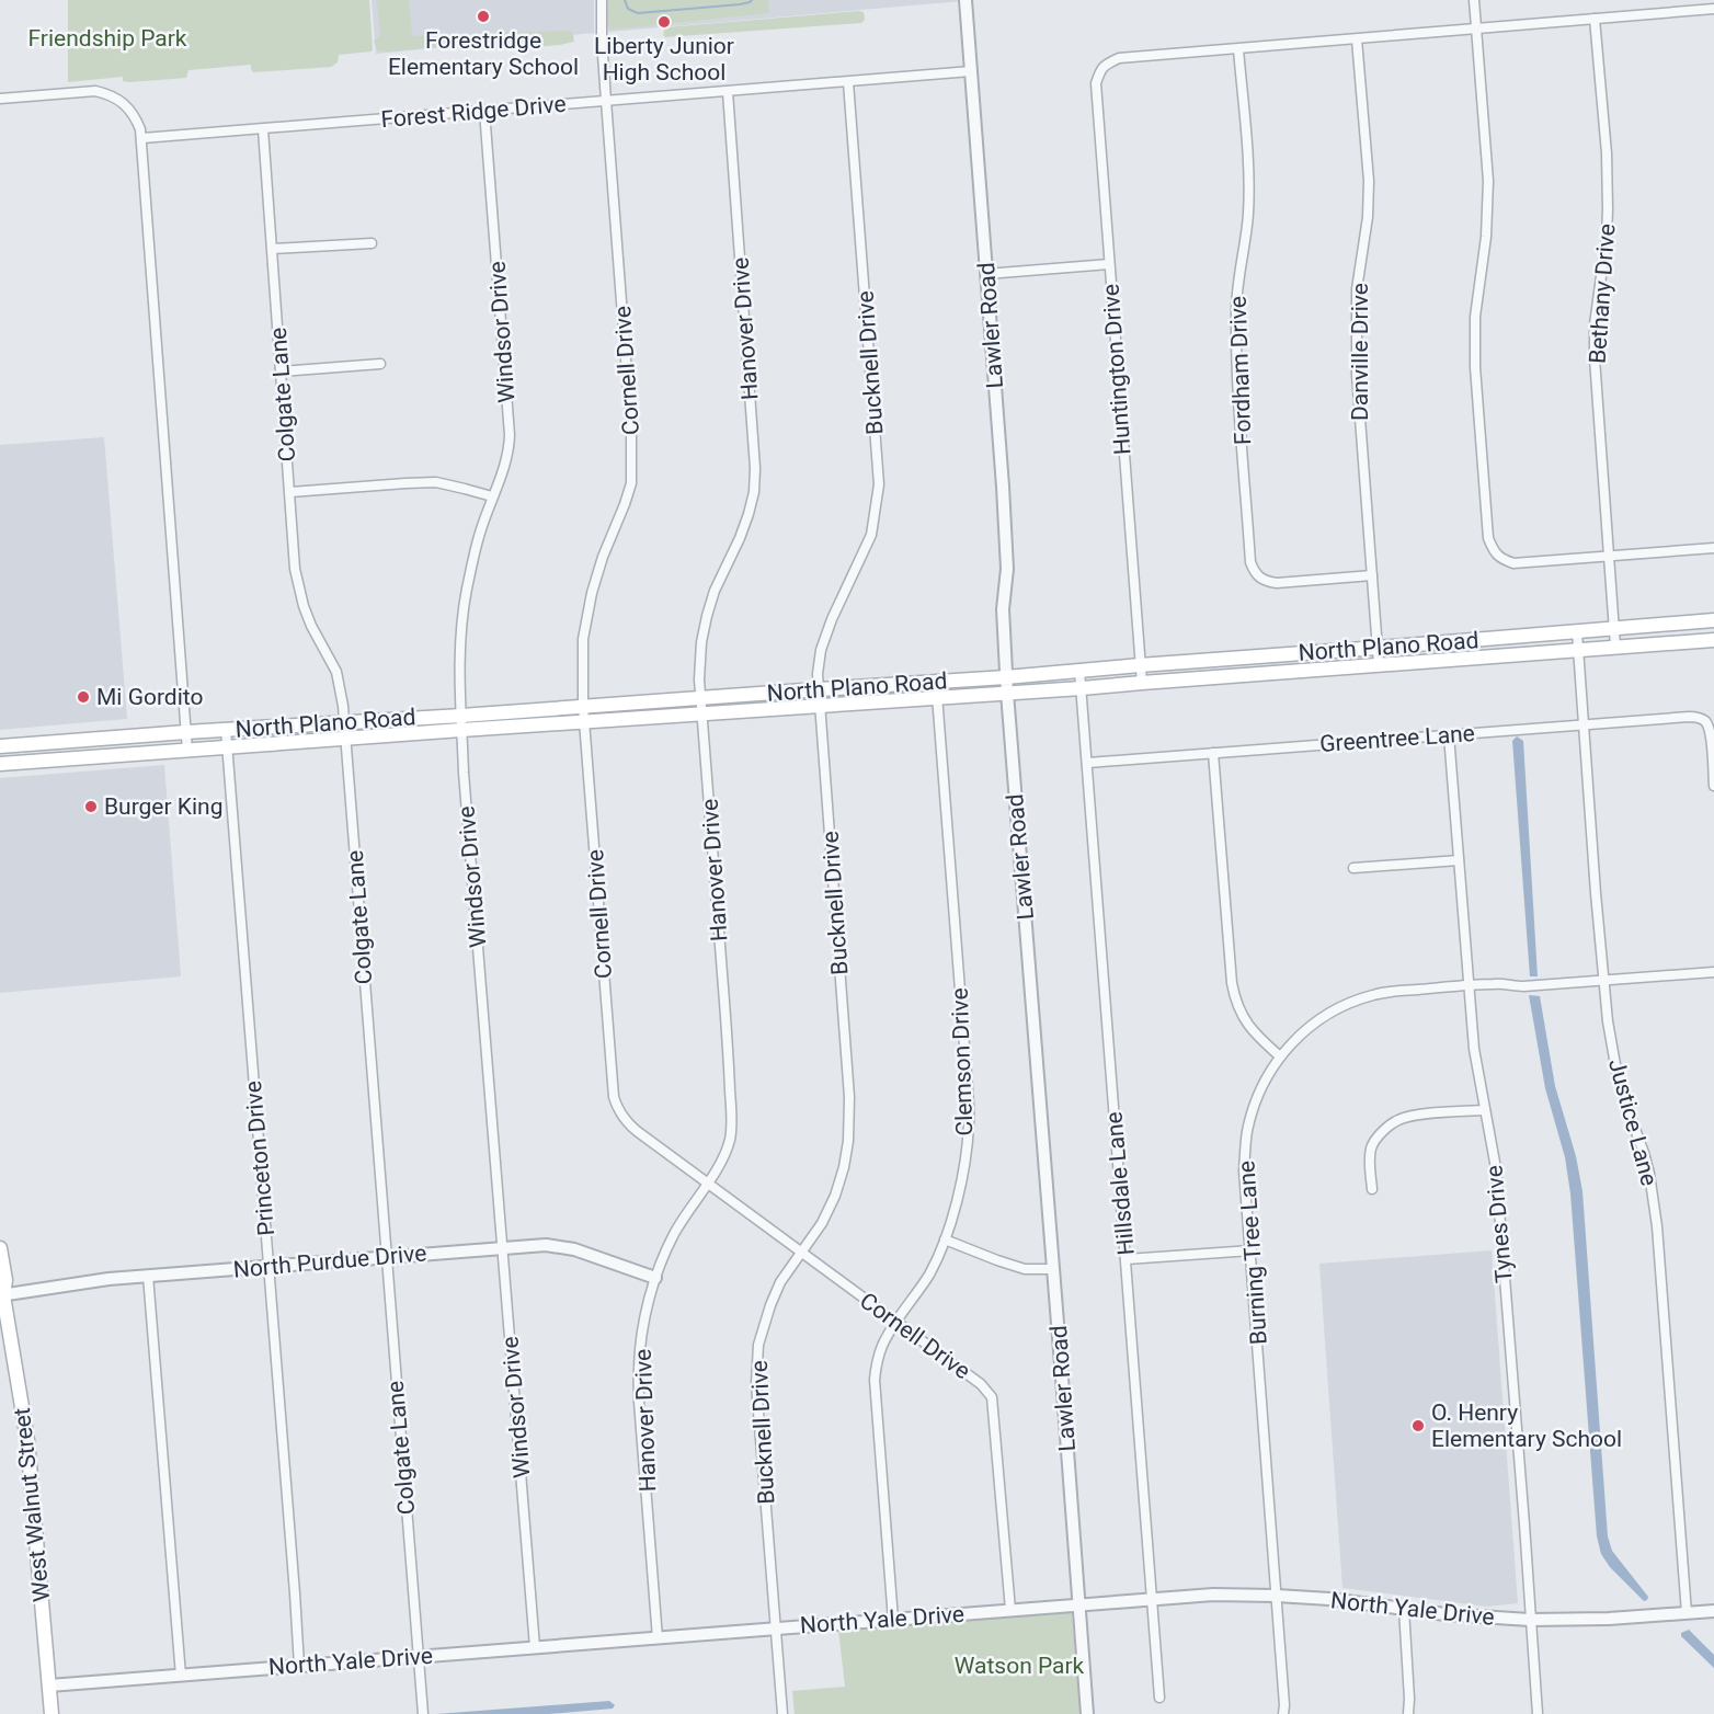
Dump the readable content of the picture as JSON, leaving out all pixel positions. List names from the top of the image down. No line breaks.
{"streets":{"main road":["North Plano Road","West Walnut Street"],"street":["Forest Ridge Drive","Bethany Drive","Lawler Road","Hanover Drive","Windsor Drive","Danville Drive","Bucknell Drive","Huntington Drive","Cornell Drive","Fordham Drive","Colgate Lane","Greentree Lane","Clemson Drive","Justice Lane","Princeton Drive","Hillsdale Lane","Tynes Drive","Burning Tree Lane","North Purdue Drive","North Yale Drive"]},"crossings":[["Forest Ridge Drive","Lawler Road"],["Forest Ridge Drive","Hanover Drive"],["Forest Ridge Drive","Windsor Drive"],["Forest Ridge Drive","Bucknell Drive"],["Forest Ridge Drive","Cornell Drive"],["Forest Ridge Drive","Colgate Lane"],["Bethany Drive","North Plano Road"],["Lawler Road","North Plano Road"],["Lawler Road","North Yale Drive"],["Hanover Drive","Cornell Drive"],["Hanover Drive","North Plano Road"],["Hanover Drive","North Purdue Drive"],["Hanover Drive","North Yale Drive"],["Windsor Drive","North Plano Road"],["Windsor Drive","North Purdue Drive"],["Windsor Drive","North Yale Drive"],["Danville Drive","Fordham Drive"],["Danville Drive","North Plano Road"],["Bucknell Drive","Cornell Drive"],["Bucknell Drive","North Plano Road"],["Bucknell Drive","North Yale Drive"],["Huntington Drive","Fordham Drive"],["Huntington Drive","North Plano Road"],["Cornell Drive","North Plano Road"],["Cornell Drive","Clemson Drive"],["Cornell Drive","North Yale Drive"],["Colgate Lane","North Plano Road"],["Colgate Lane","North Purdue Drive"],["Colgate Lane","North Yale Drive"],["North Plano Road","Clemson Drive"],["North Plano Road","Justice Lane"],["North Plano Road","Princeton Drive"],["North Plano Road","Hillsdale Lane"],["Greentree Lane","Justice Lane"],["Greentree Lane","Hillsdale Lane"],["Greentree Lane","Tynes Drive"],["Clemson Drive","North Yale Drive"],["Justice Lane","Burning Tree Lane"],["Justice Lane","North Yale Drive"],["Princeton Drive","North Purdue Drive"],["Princeton Drive","North Yale Drive"],["Hillsdale Lane","North Yale Drive"],["Tynes Drive","Burning Tree Lane"],["Tynes Drive","North Yale Drive"],["Burning Tree Lane","North Yale Drive"],["North Purdue Drive","West Walnut Street"],["West Walnut Street","North Yale Drive"]],"parks":["Friendship Park","Watson Park"],"places":["Forestridge Elementary School","Liberty Junior High School","Mi Gordito","Burger King","O. Henry Elementary School"]}
